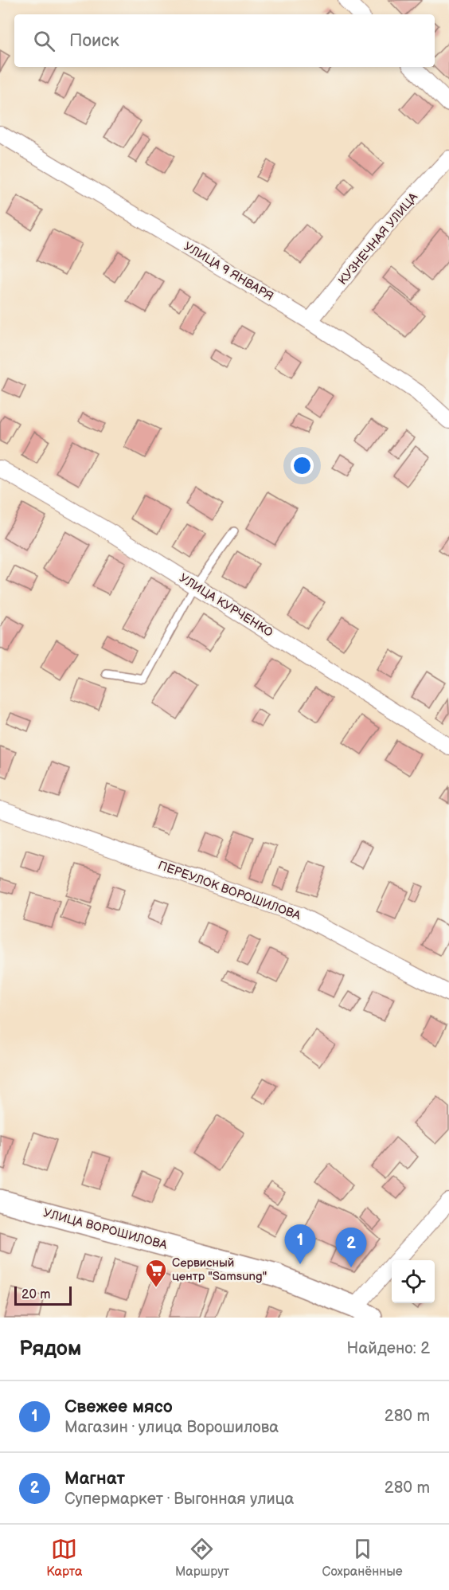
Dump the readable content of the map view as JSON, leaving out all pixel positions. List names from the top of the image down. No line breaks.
{"streets":{"main road":["УЛИЦА ВОРОШИЛОВА"],"street":["КУЗНЕЧНАЯ УЛИЦА","УЛИЦА 9 ЯНВАРЯ","УЛИЦА КУРЧЕНКО","ПЕРЕУЛОК ВОРОШИЛОВА"]},"crossings":[["КУЗНЕЧНАЯ УЛИЦА","УЛИЦА 9 ЯНВАРЯ"]],"places":{"supermarket":["Сервисный центр \"Samsung\""]},"scale_bar":"20 m","page":{"search":"Поиск","pins":["1","2"],"scale":"20 m","heading":["Рядом","Найдено: 2"],"list":[{"mark":"1","name":"Свежее мясо","note":"Магазин · улица Ворошилова","value":"280 m"},{"mark":"2","name":"Магнат","note":"Супермаркет · Выгонная улица","value":"280 m"}],"nav":["Карта","Маршрут","Сохранённые"]}}
